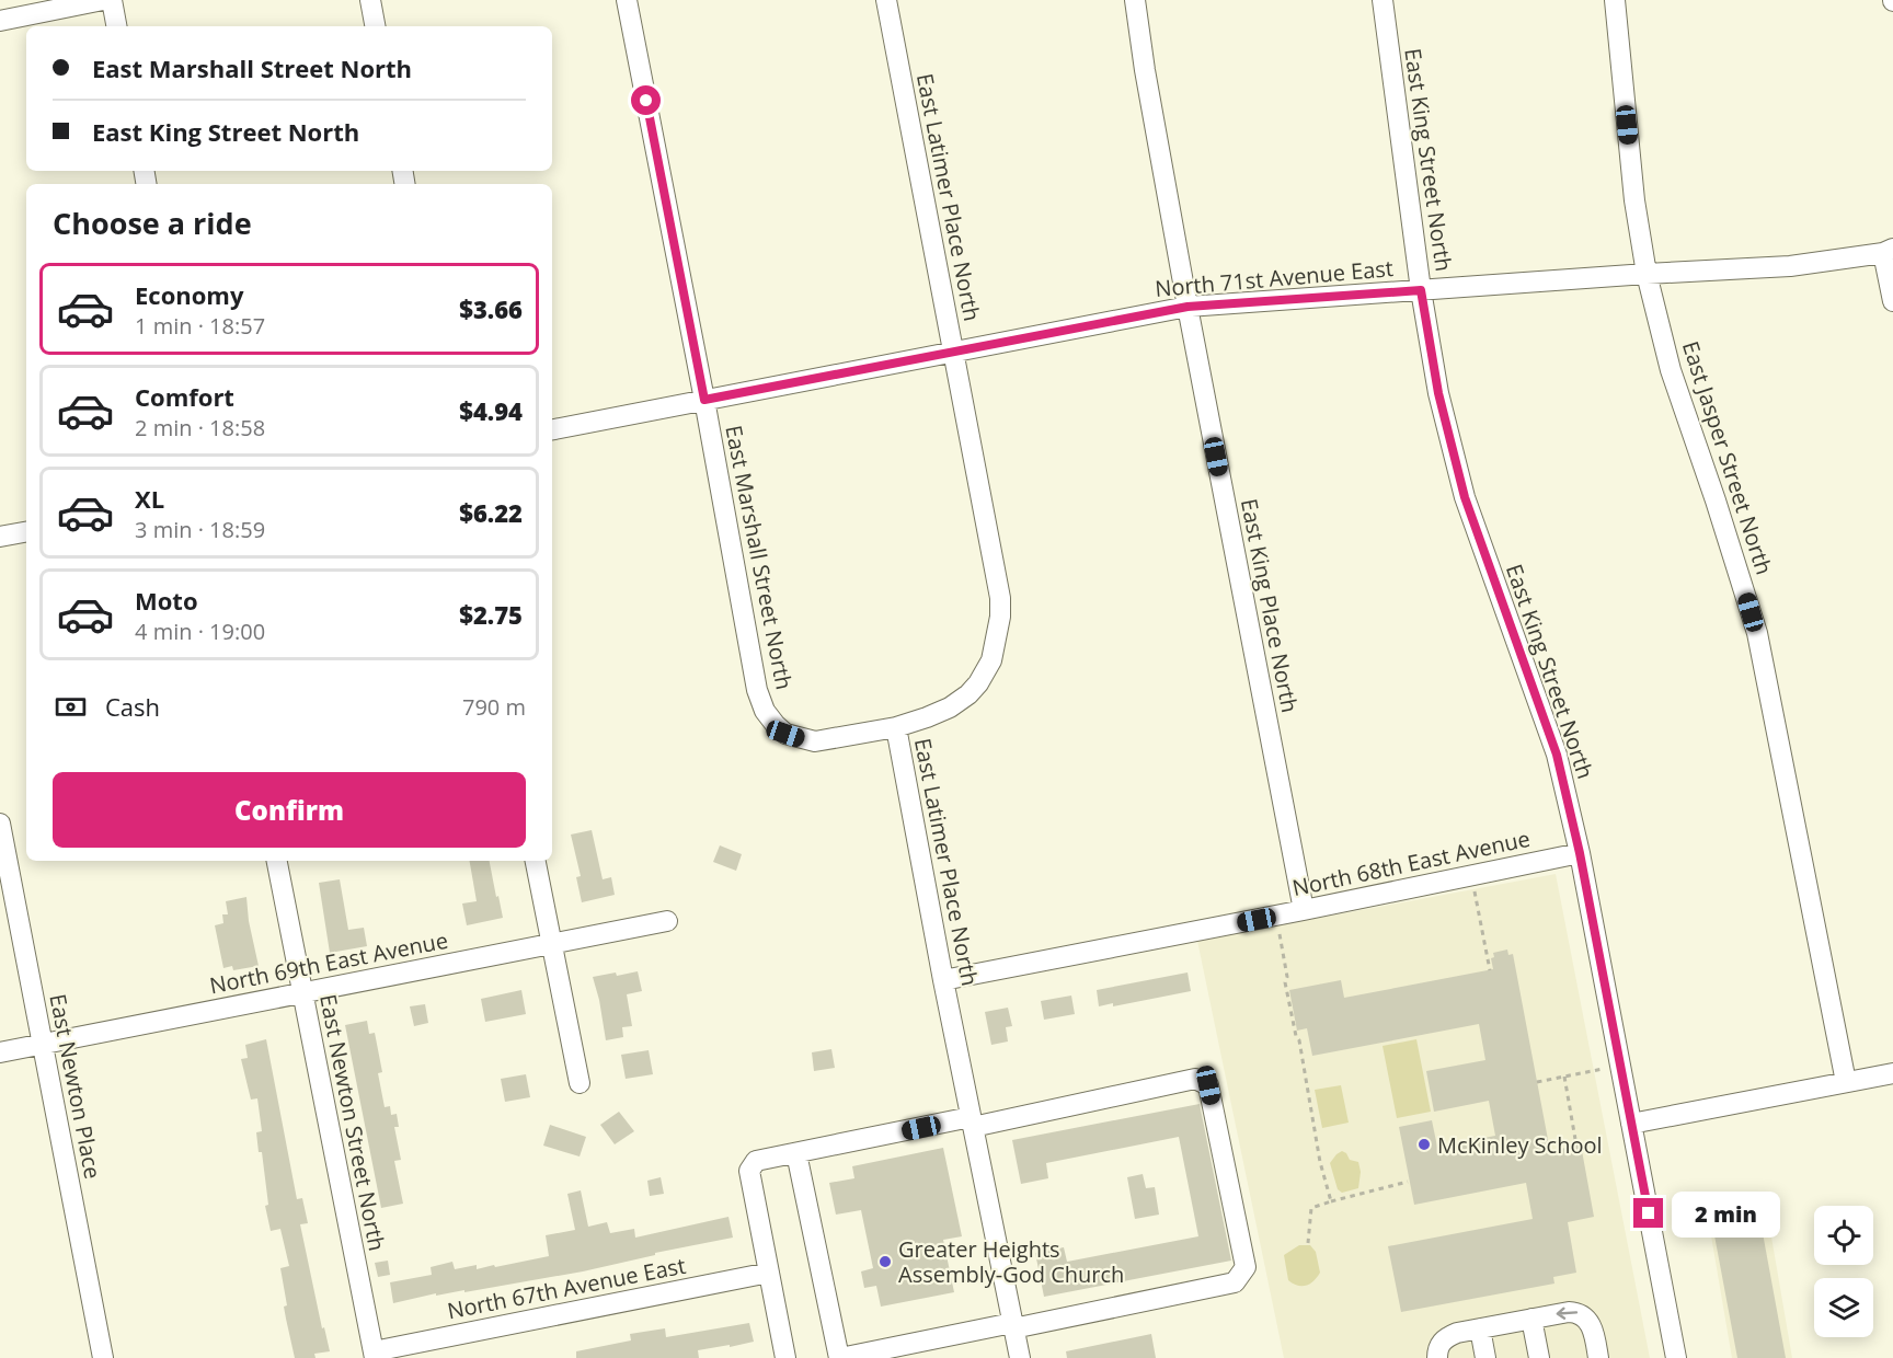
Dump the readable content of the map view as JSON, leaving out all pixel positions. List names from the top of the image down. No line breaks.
{"streets":{"street":["East King Street North","East Latimer Place North","North 71st Avenue East","East Jasper Street North","East Marshall Street North","East King Place North","North 68th East Avenue","North 69th East Avenue","East Newton Place","East Newton Street North","North 67th Avenue East"]},"crossings":[["East King Street North","North 71st Avenue East"],["East King Street North","North 68th East Avenue"],["East Latimer Place North","North 71st Avenue East"],["East Latimer Place North","East Marshall Street North"],["East Latimer Place North","North 68th East Avenue"],["North 71st Avenue East","East Jasper Street North"],["North 71st Avenue East","East Marshall Street North"],["North 71st Avenue East","East King Place North"],["East King Place North","North 68th East Avenue"],["North 69th East Avenue","East Newton Place"],["North 69th East Avenue","East Newton Street North"],["East Newton Street North","North 67th Avenue East"]],"places":["McKinley School","Greater Heights Assembly-God Church"],"page":{"banner":["East Marshall Street North","East King Street North"],"heading":"Choose a ride","list":[{"name":"Economy","note":"1 min · 18:57","value":"$3.66"},{"name":"Comfort","note":"2 min · 18:58","value":"$4.94"},{"name":"XL","note":"3 min · 18:59","value":"$6.22"},{"name":"Moto","note":"4 min · 19:00","value":"$2.75"}],"pay":["Cash","790 m"],"buttons":"Confirm","bubble":"2 min"}}
